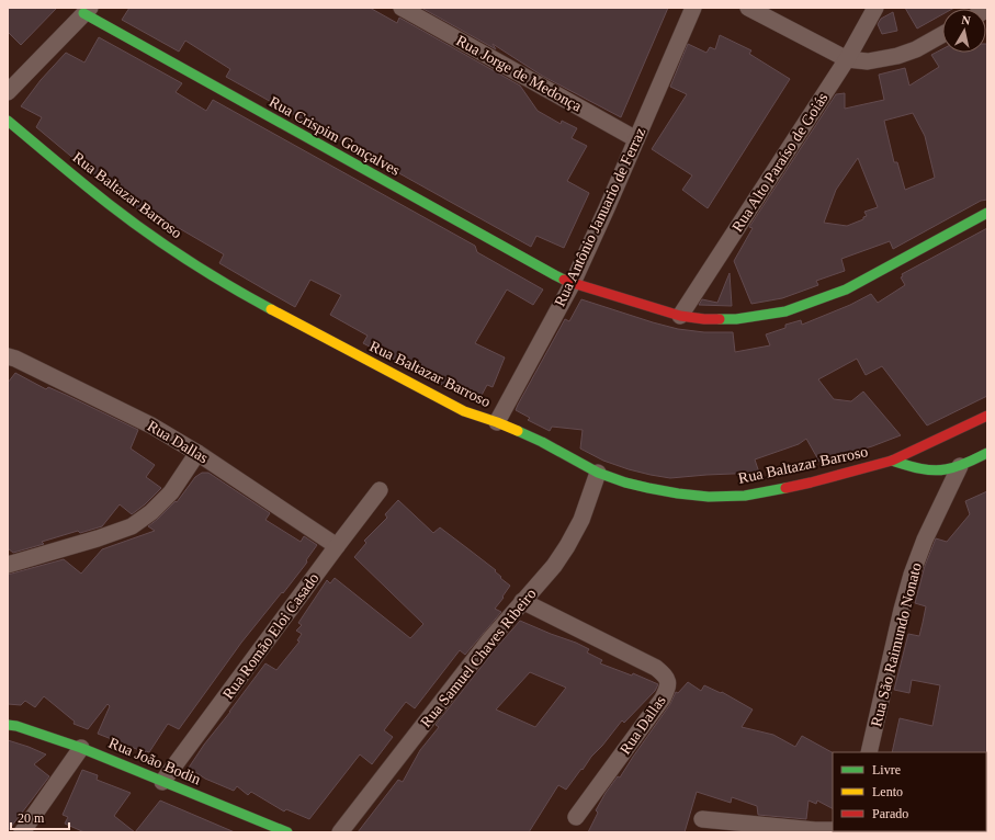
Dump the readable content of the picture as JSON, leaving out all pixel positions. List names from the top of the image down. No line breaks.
{"streets":{"street":["Rua Jorge de Medonça","Rua Crispim Gonçalves","Rua Alto Paraíso de Goiás","Rua Baltazar Barroso","Rua Antônio Januario de Ferraz","Rua Dallas","Rua Romão Eloi Casado","Rua São Raimundo Nonato","Rua Samuel Chaves Ribeiro","Rua João Bodin"]},"crossings":[["Rua Jorge de Medonça","Rua Antônio Januario de Ferraz"],["Rua Crispim Gonçalves","Rua Alto Paraíso de Goiás"],["Rua Crispim Gonçalves","Rua Antônio Januario de Ferraz"],["Rua Baltazar Barroso","Rua Antônio Januario de Ferraz"],["Rua Baltazar Barroso","Rua Samuel Chaves Ribeiro"],["Rua Dallas","Rua Romão Eloi Casado"],["Rua Dallas","Rua Samuel Chaves Ribeiro"],["Rua Romão Eloi Casado","Rua João Bodin"]],"legend":["Livre","Lento","Parado"],"scale_bar":"20 m","north":"top"}
